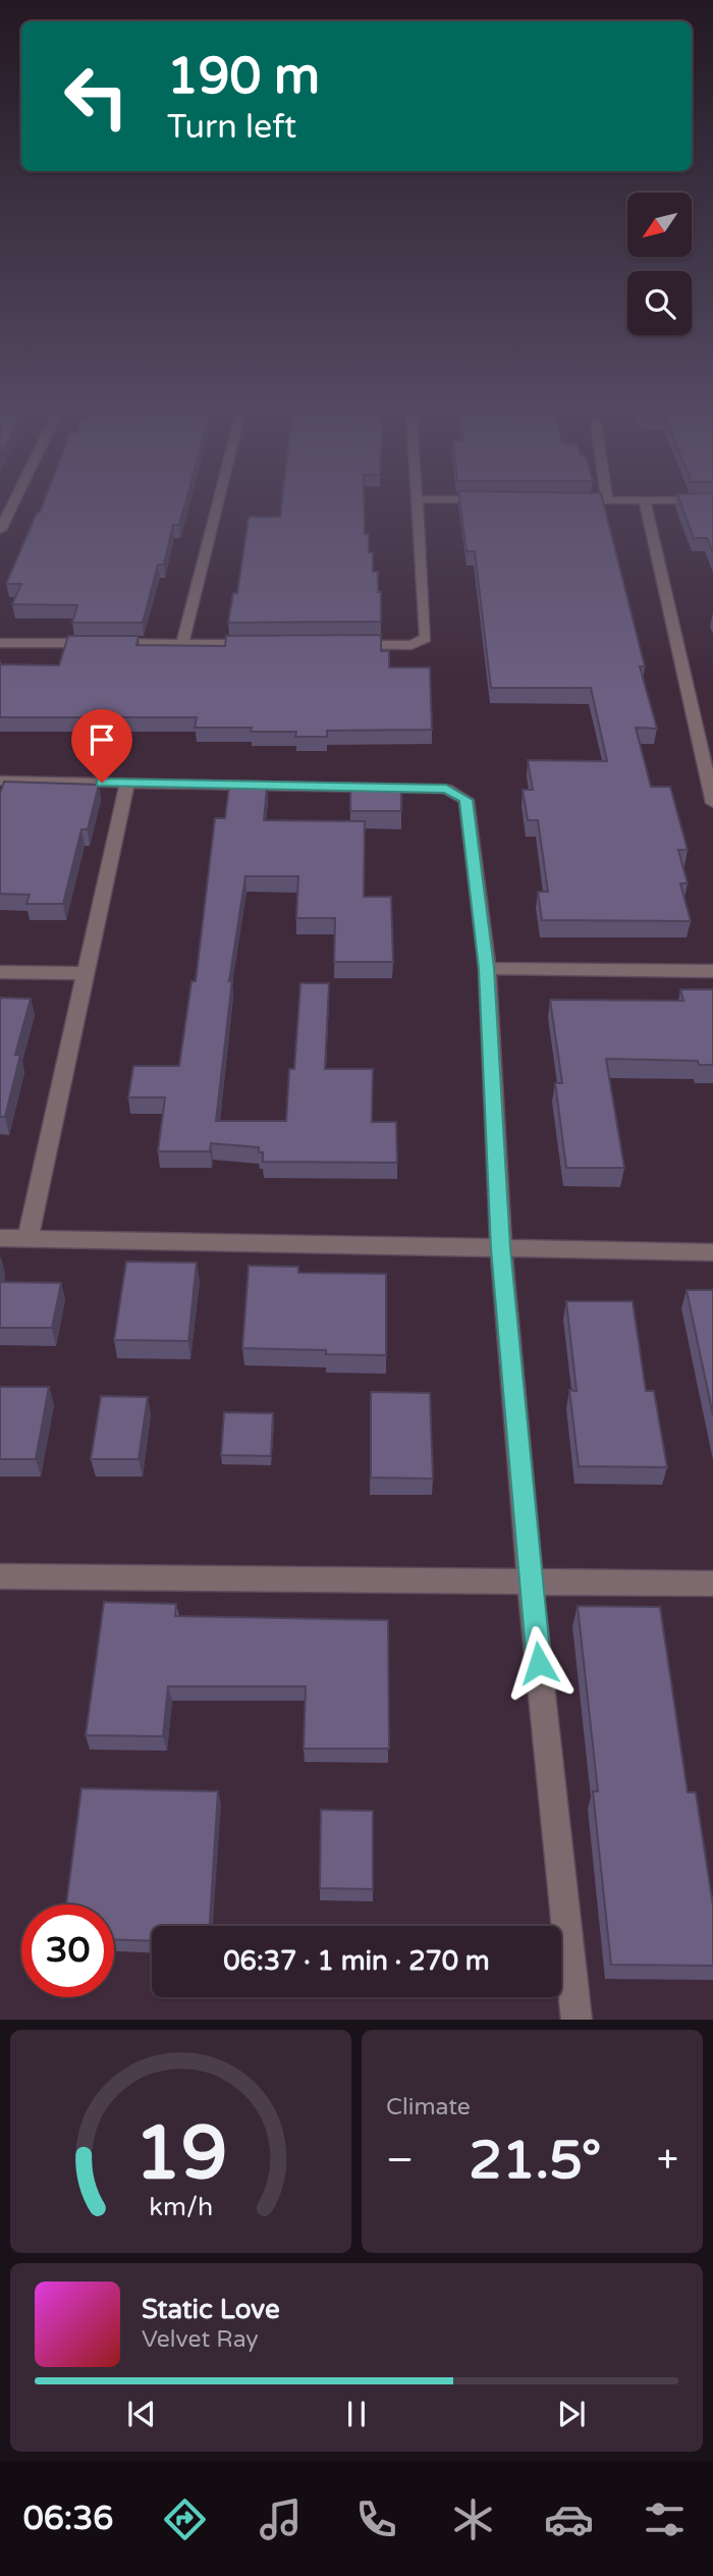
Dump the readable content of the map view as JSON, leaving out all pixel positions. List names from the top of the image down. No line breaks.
{"north":"bottom left","page":{"turn":["190 m","Turn left"],"limit":"30","trip":"06:37 · 1 min · 270 m","tile":"Climate","heat":["−","21.5°","+"],"song":["Static Love","Velvet Ray"],"tabs":"06:36","gauge":["19","km/h"]}}
